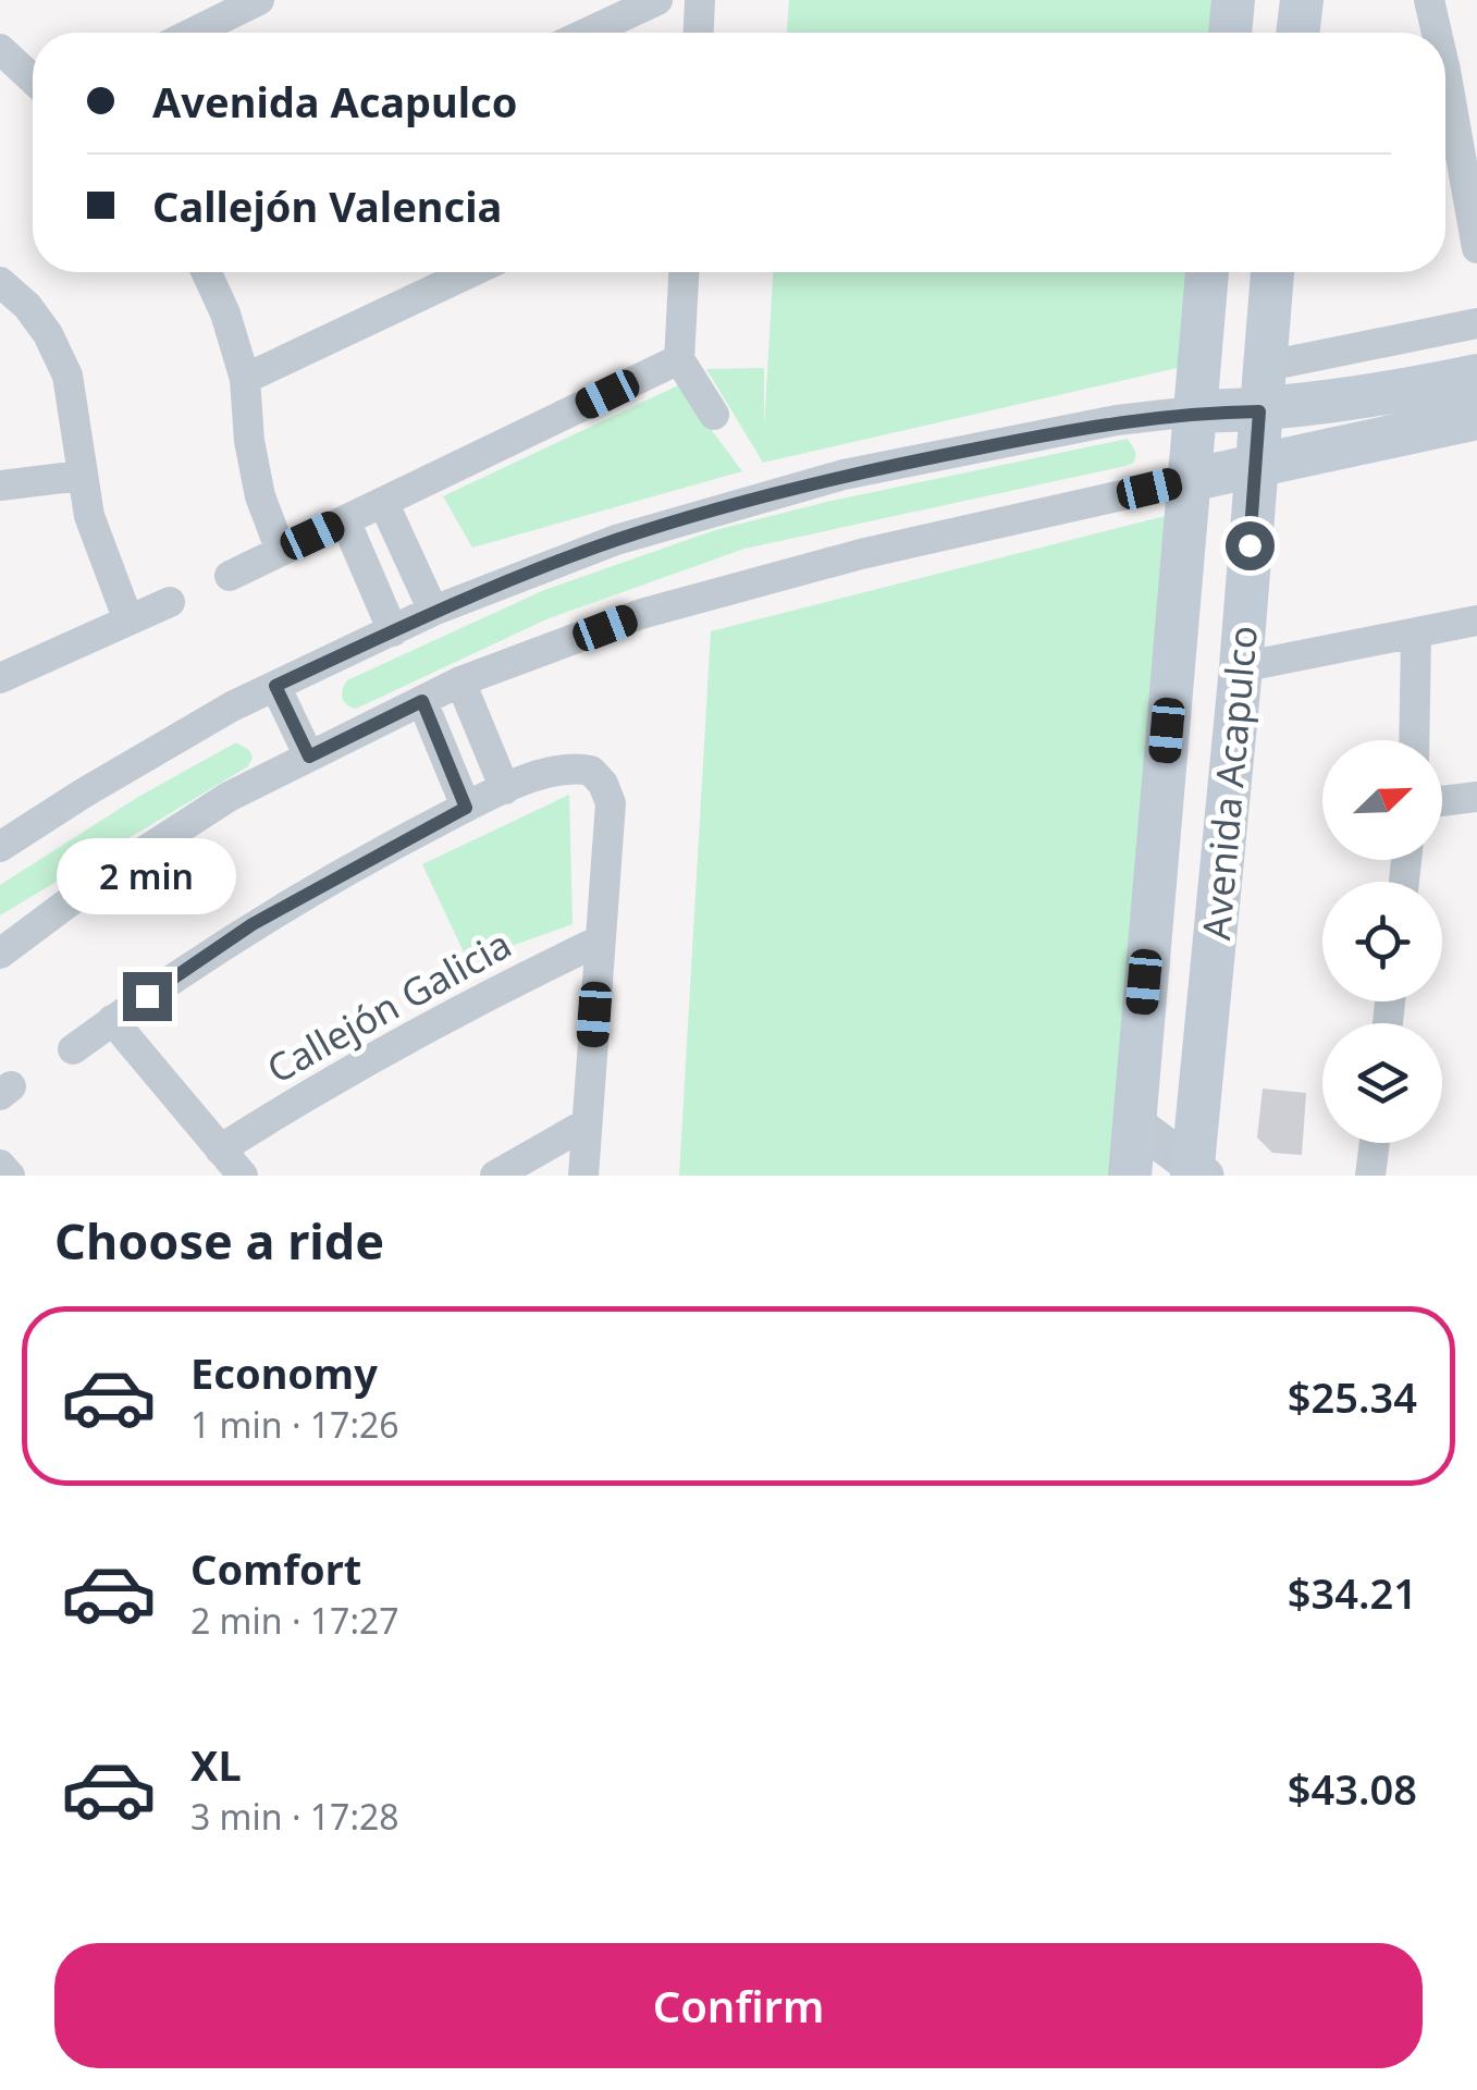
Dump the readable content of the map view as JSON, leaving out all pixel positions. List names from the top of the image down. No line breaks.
{"streets":{"main road":["Avenida Acapulco"],"street":["Callejón Galicia"]},"north":"top right","page":{"banner":["Avenida Acapulco","Callejón Valencia"],"bubble":"2 min","heading":"Choose a ride","list":[{"name":"Economy","note":"1 min · 17:26","value":"$25.34"},{"name":"Comfort","note":"2 min · 17:27","value":"$34.21"},{"name":"XL","note":"3 min · 17:28","value":"$43.08"}],"buttons":"Confirm"}}
